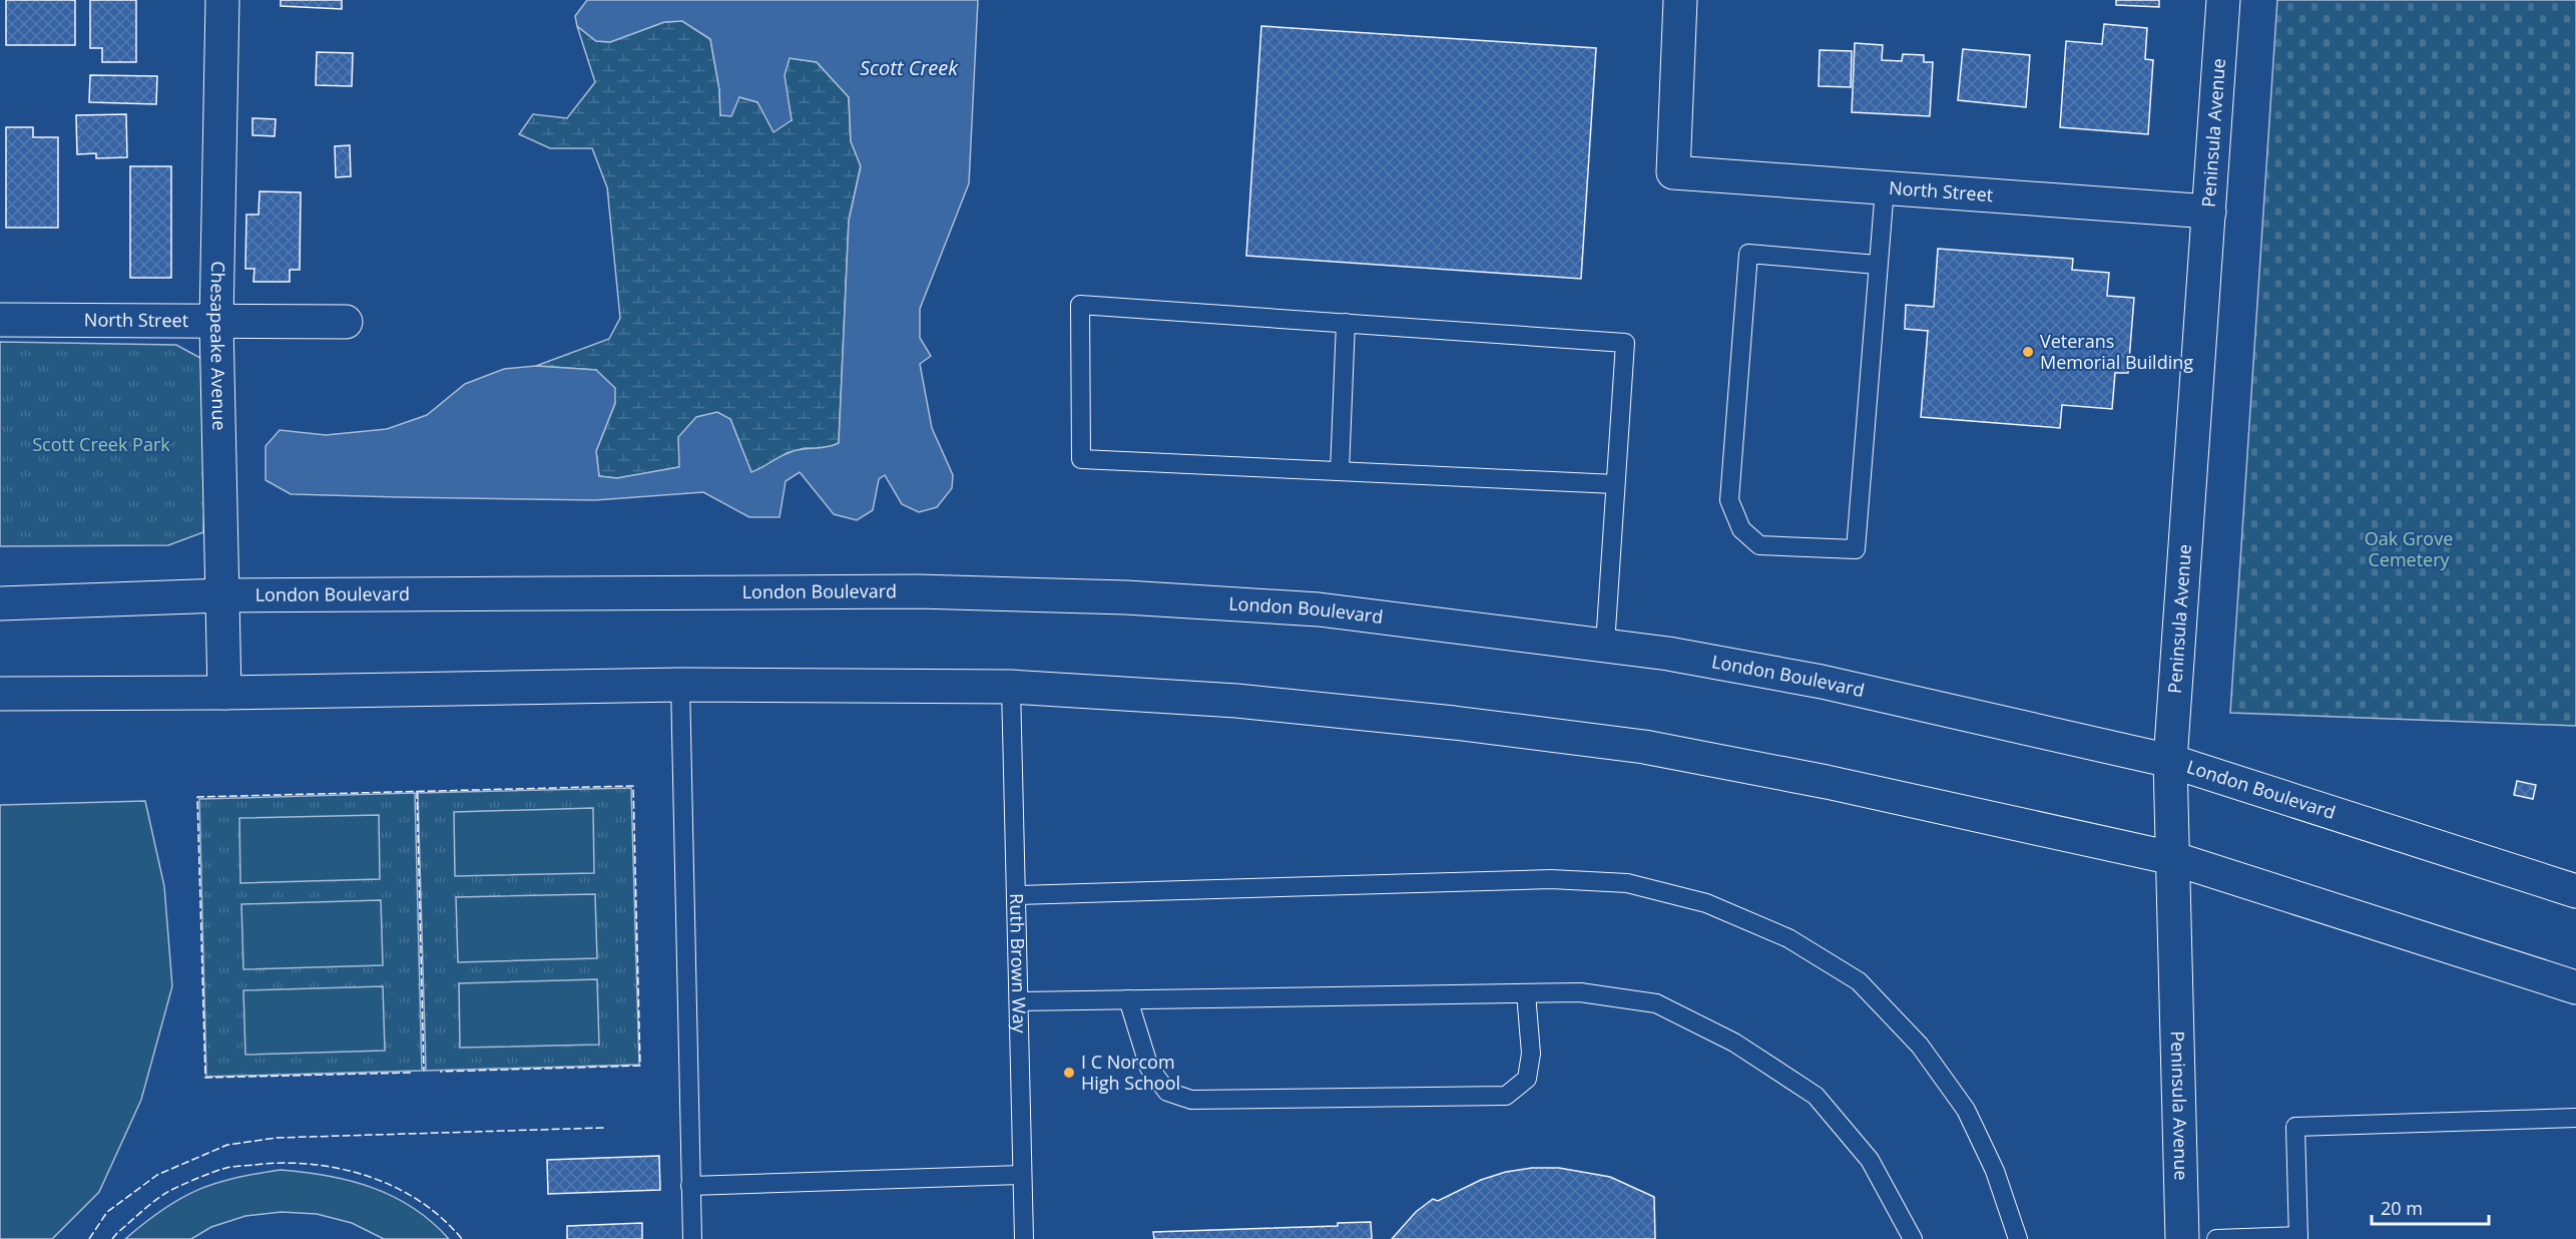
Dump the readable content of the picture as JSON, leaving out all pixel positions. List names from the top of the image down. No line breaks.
{"streets":{"main road":["Peninsula Avenue","North Street","Chesapeake Avenue","London Boulevard"],"lane":["Ruth Brown Way"]},"crossings":[["Peninsula Avenue","North Street"],["Peninsula Avenue","London Boulevard"],["North Street","Chesapeake Avenue"],["Chesapeake Avenue","London Boulevard"]],"water":["Scott Creek"],"parks":["Scott Creek Park","Oak Grove Cemetery"],"places":["Veterans Memorial Building","I C Norcom High School"],"scale_bar":"20 m"}
